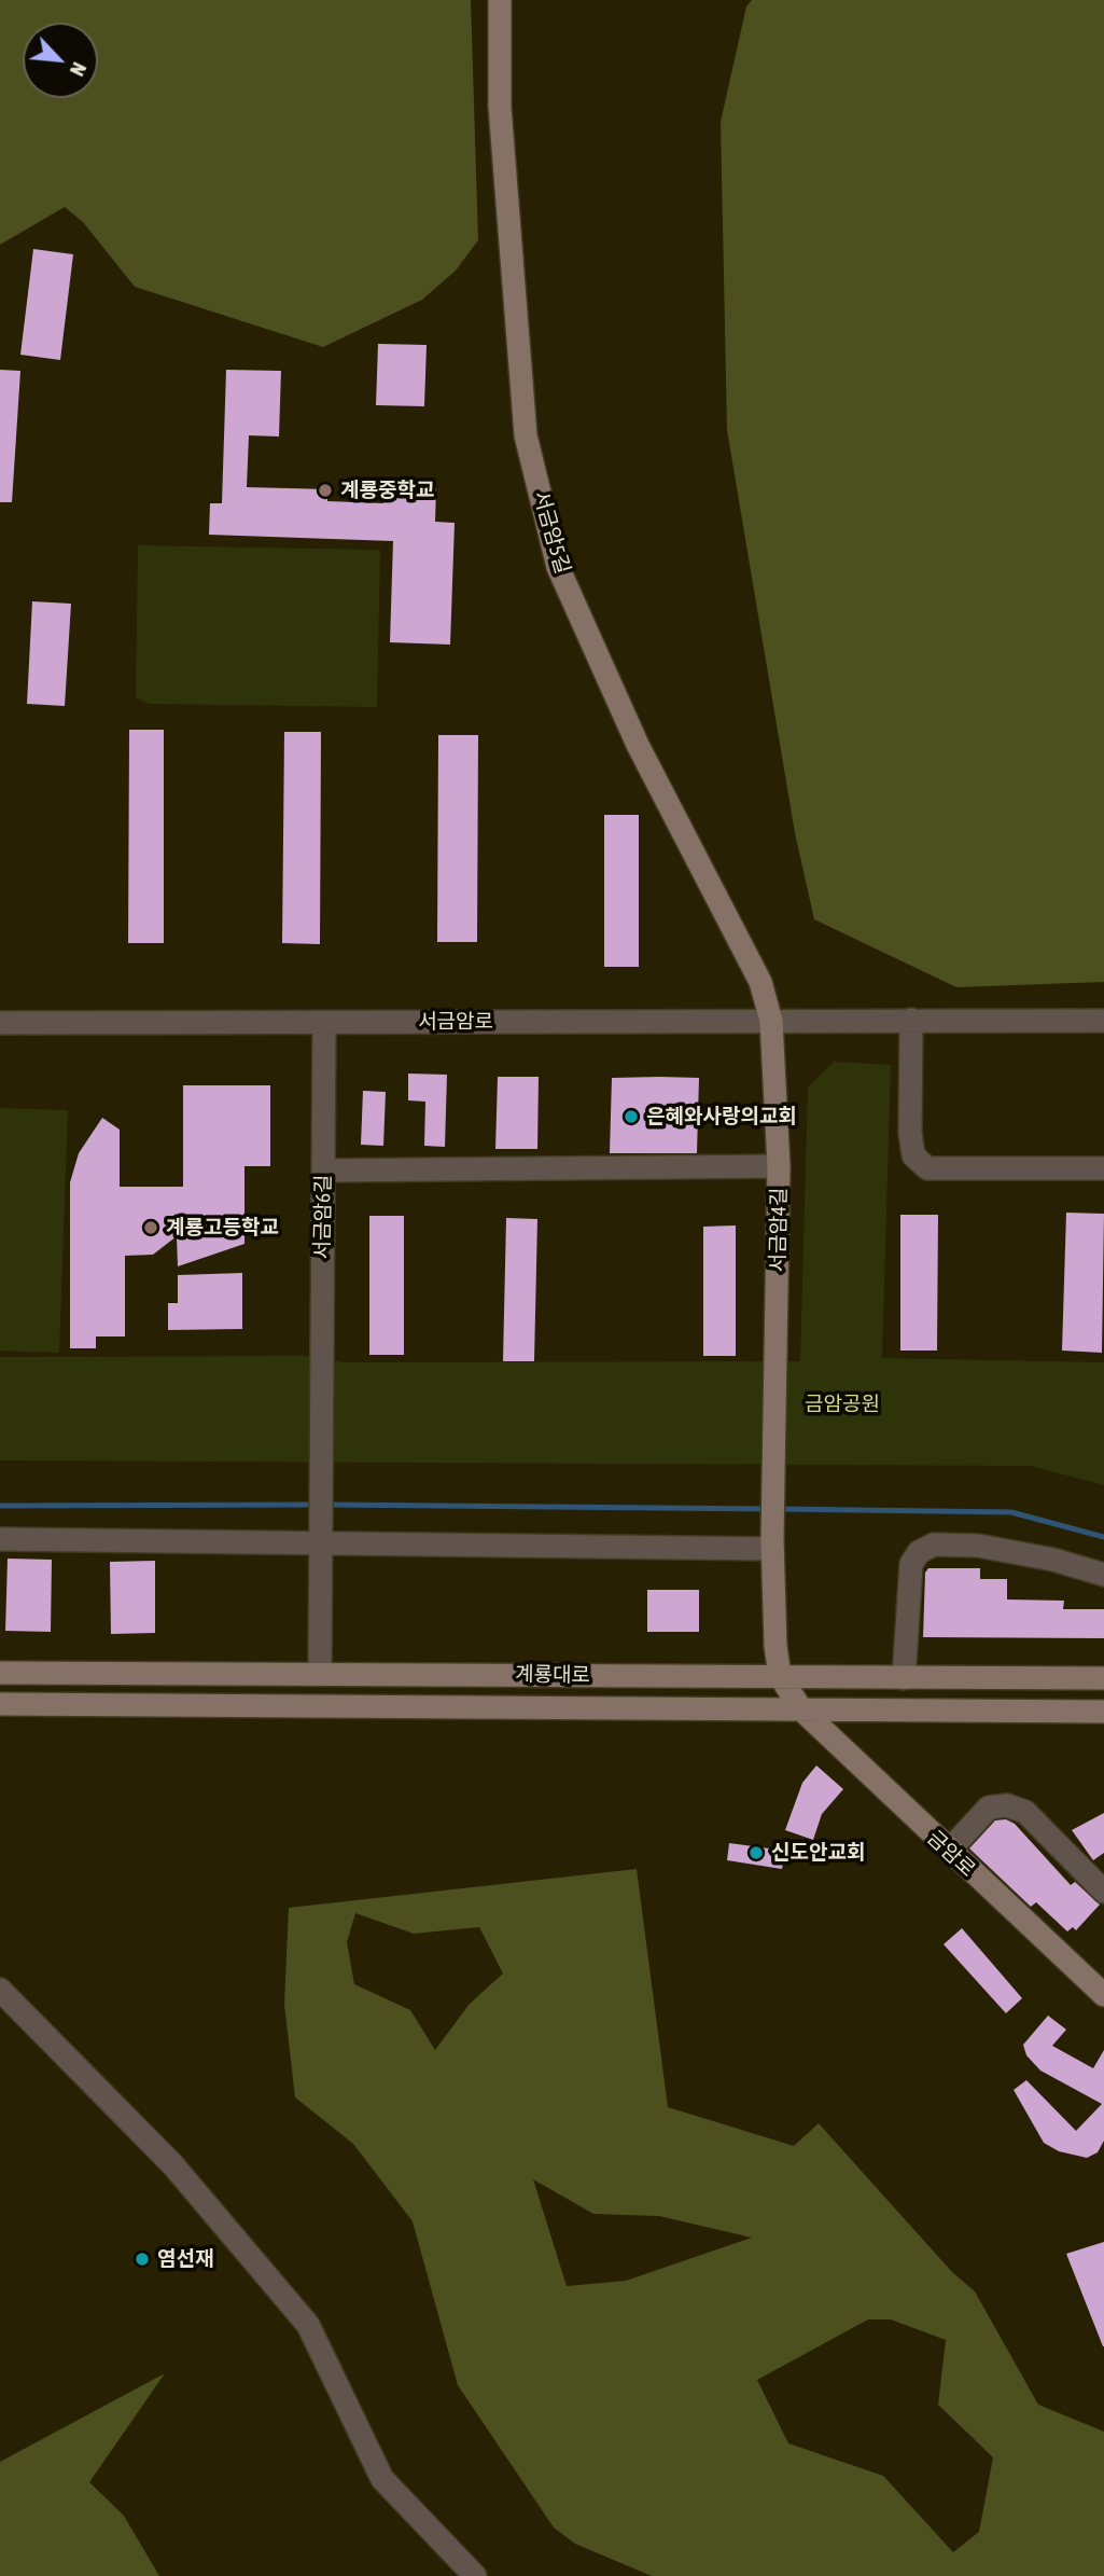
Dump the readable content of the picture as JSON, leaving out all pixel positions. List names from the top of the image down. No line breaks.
{"streets":{"main road":["서금암5길","서금암4길","계룡대로","금암로"],"street":["서금암로","서금암6길"]},"crossings":[["서금암5길","서금암로"],["서금암5길","서금암4길"],["서금암로","서금암6길"],["서금암로","서금암4길"],["계룡대로","금암로"]],"parks":["금암공원"],"places":["계룡중학교","은혜와사랑의교회","계룡고등학교","신도안교회","염선재"],"north":"bottom right"}
